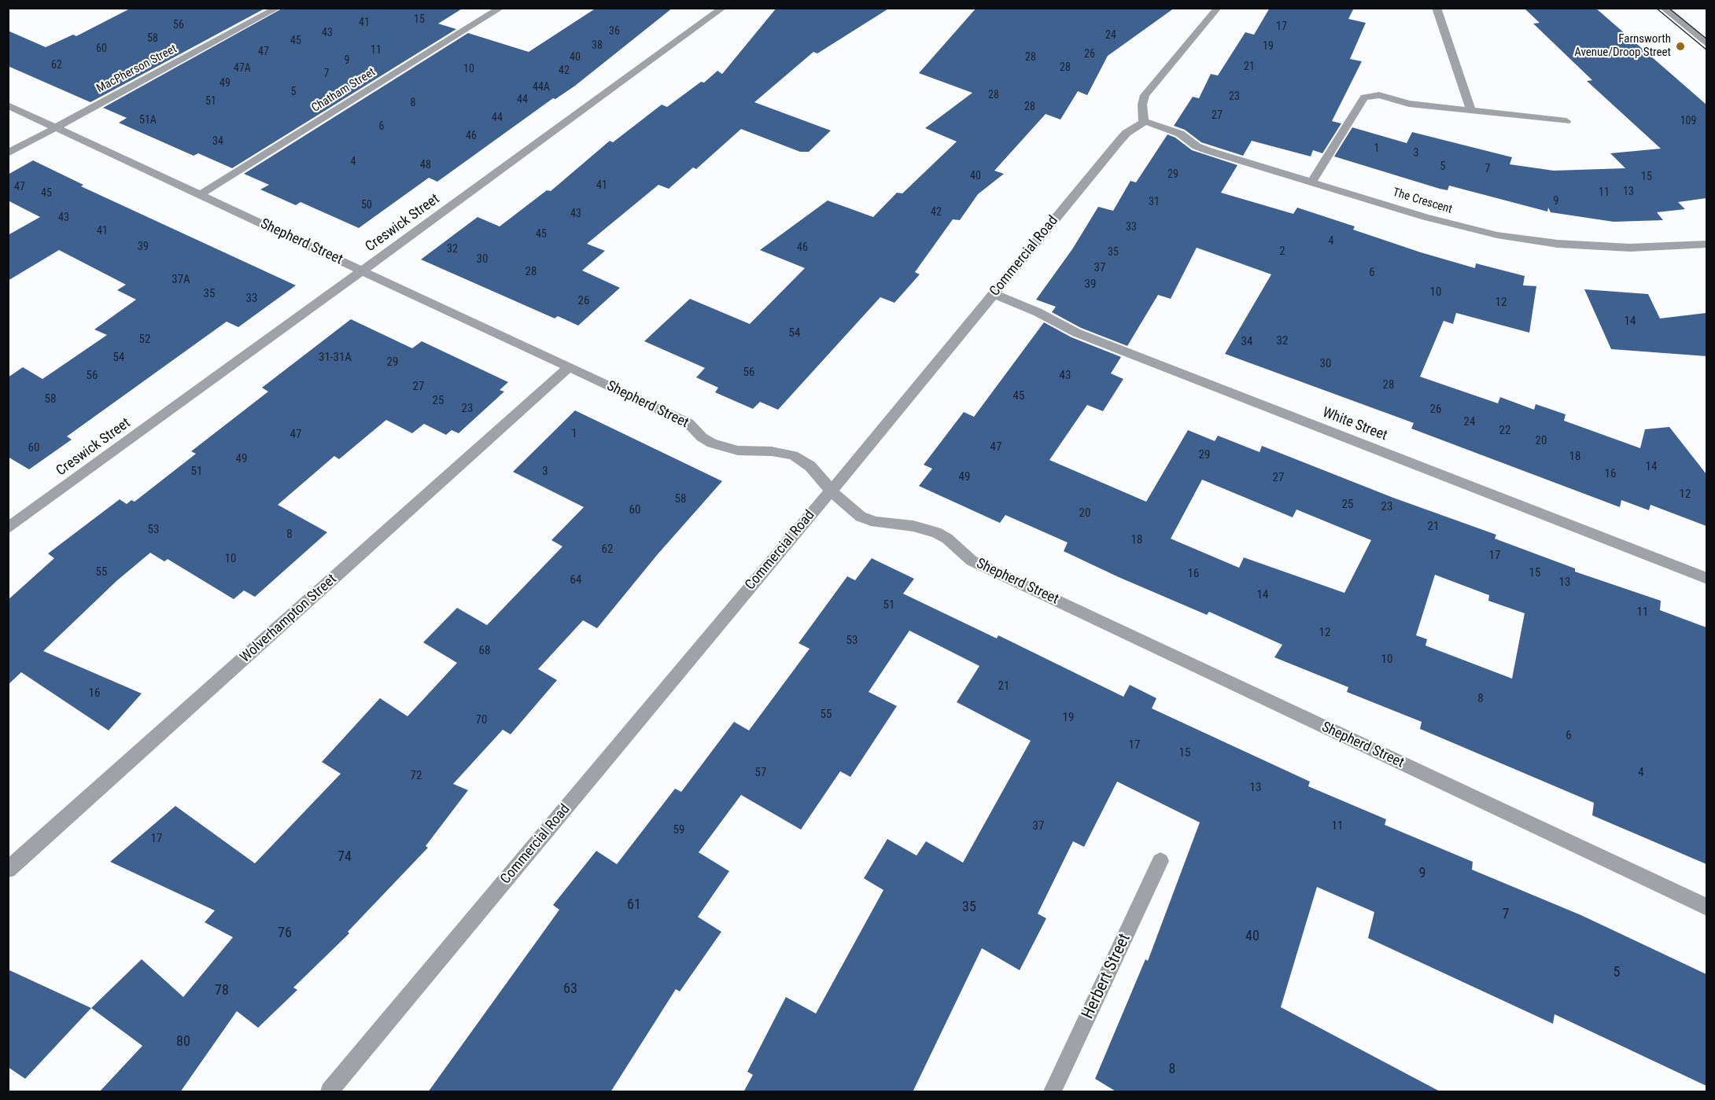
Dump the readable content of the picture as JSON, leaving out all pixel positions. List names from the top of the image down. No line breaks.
{"streets":{"street":["MacPherson Street","Chatham Street","The Crescent","Creswick Street","Shepherd Street","Commercial Road","White Street","Wolverhampton Street","Herbert Street"]},"crossings":[["MacPherson Street","Shepherd Street"],["Chatham Street","Shepherd Street"],["The Crescent","Commercial Road"],["Creswick Street","Shepherd Street"],["Shepherd Street","Commercial Road"],["Shepherd Street","Wolverhampton Street"],["Commercial Road","White Street"]],"places":["Farnsworth Avenue/Droop Street"],"house_numbers":["15","41","56","17","36","43","24","58","45","38","19","60","11","47","26","40","28","9","62","21","28","47A","10","42","7","49","44A","5","28","23","44","51","8","28","27","44","51A","109","6","46","34","1","3","4","48","5","7","29","40","15","41","47","13","11","45","9","31","50","42","43","43","33","41","45","4","39","46","32","2","35","30","37","28","6","37A","39","10","35","33","26","12","14","54","52","32","34","54","31-31A","29","30","56","56","43","28","27","45","58","25","23","26","24","22","1","47","20","47","60","29","18","49","14","51","3","16","49","27","12","58","25","23","60","20","21","53","8","18","62","17","10","55","15","16","64","13","14","51","11","12","53","68","10","21","16","8","55","19","70","6","17","15","57","4","72","13","37","11","59","17","74","9","61","35","7","76","40","5","63","78","80","8"]}
